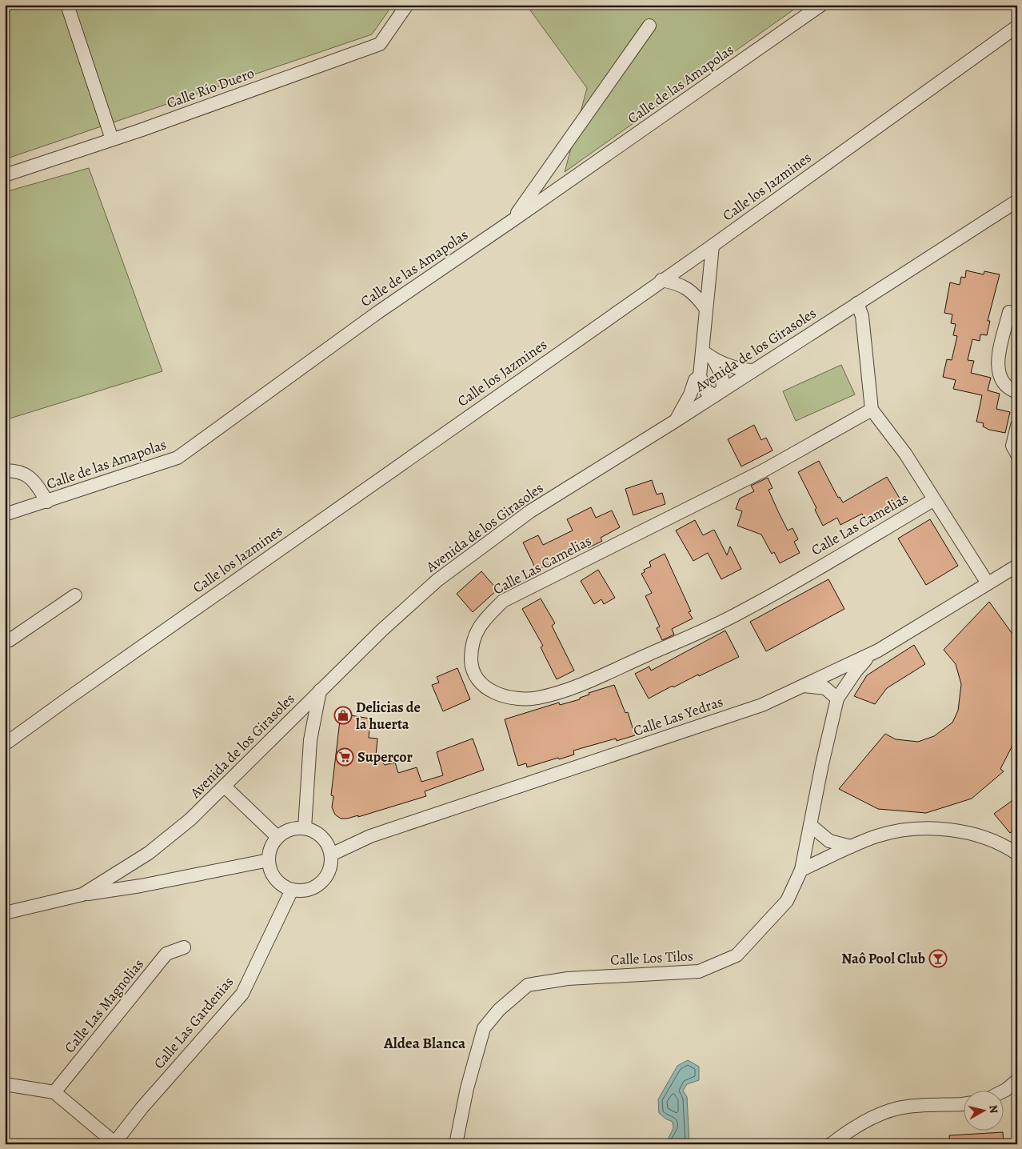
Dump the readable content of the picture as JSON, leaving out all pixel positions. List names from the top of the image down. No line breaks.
{"streets":{"street":["Calle de las Amapolas","Calle Río Duero","Calle los Jazmines","Avenida de los Girasoles","Calle Las Camelias","Calle Las Yedras","Calle Los Tilos","Calle Las Magnolias","Calle Las Gardenias"]},"crossings":[["Calle Las Camelias","Calle Las Yedras"],["Calle Las Yedras","Calle Los Tilos"],["Calle Las Yedras","Calle Las Gardenias"]],"districts":["Aldea Blanca"],"places":{"shop":["Delicias de la huerta"],"supermarket":["Supercor"],"bar":["Naô Pool Club"]},"north":"right"}
